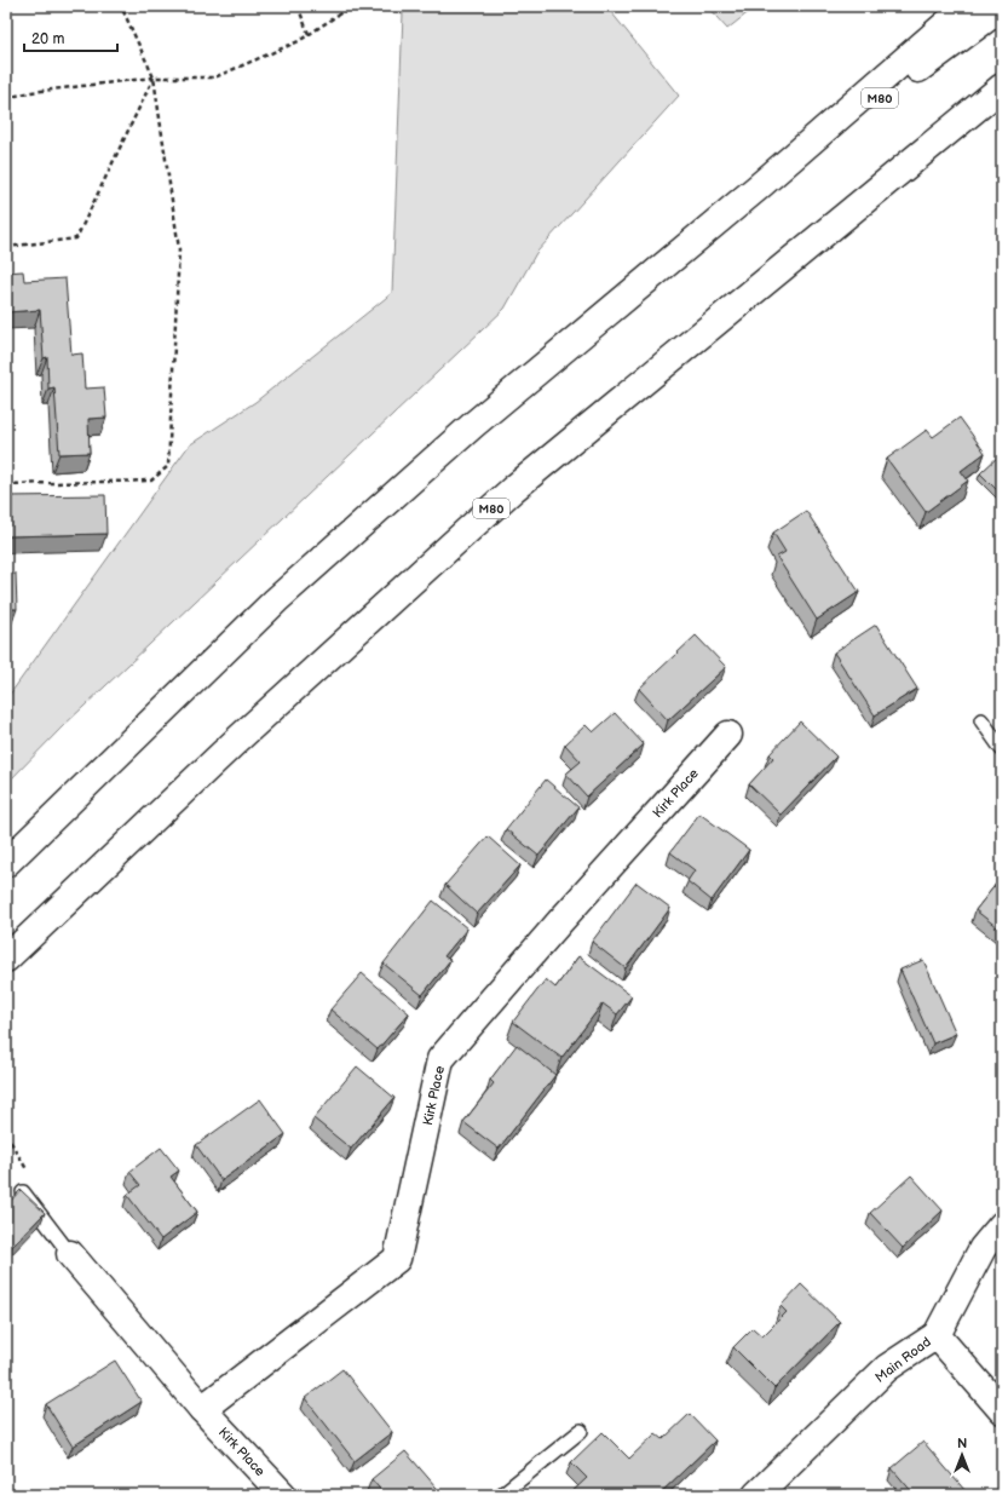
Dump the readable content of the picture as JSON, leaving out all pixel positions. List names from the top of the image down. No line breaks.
{"streets":{"main road":["M80","Kirk Place","Main Road"]},"scale_bar":"20 m","north":"top"}
